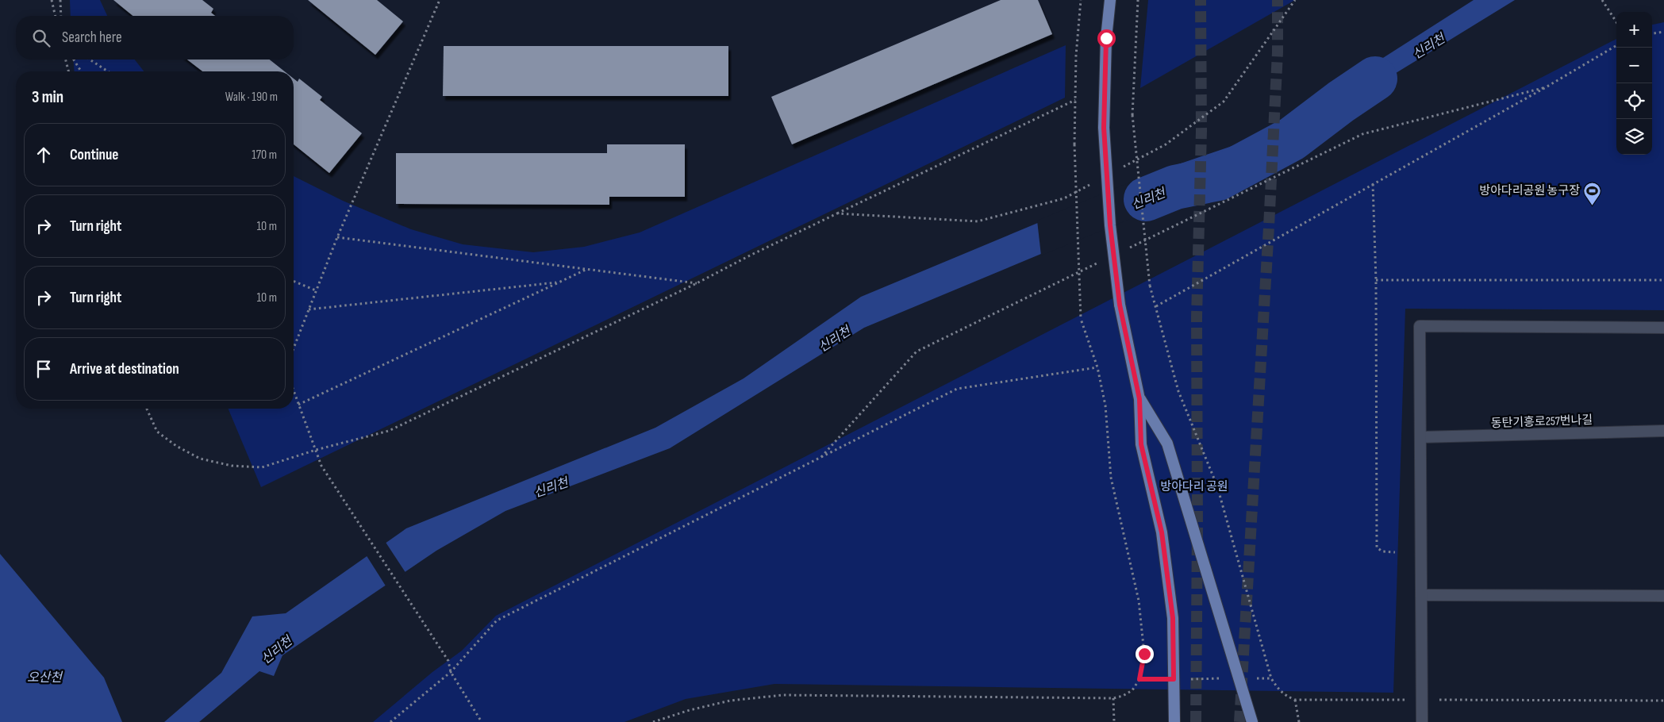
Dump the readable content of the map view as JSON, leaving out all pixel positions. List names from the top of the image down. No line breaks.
{"streets":{"street":["동탄기흥로257번나길"]},"water":["신리천","오산천"],"parks":["방아다리 공원"],"places":{"sports":["방아다리공원 농구장"]},"page":{"map_buttons":["+","−"],"search":"Search here","heading":["3 min","Walk · 190 m"],"list":[["Continue","170 m"],["Turn right","10 m"],["Turn right","10 m"],"Arrive at destination"]}}
